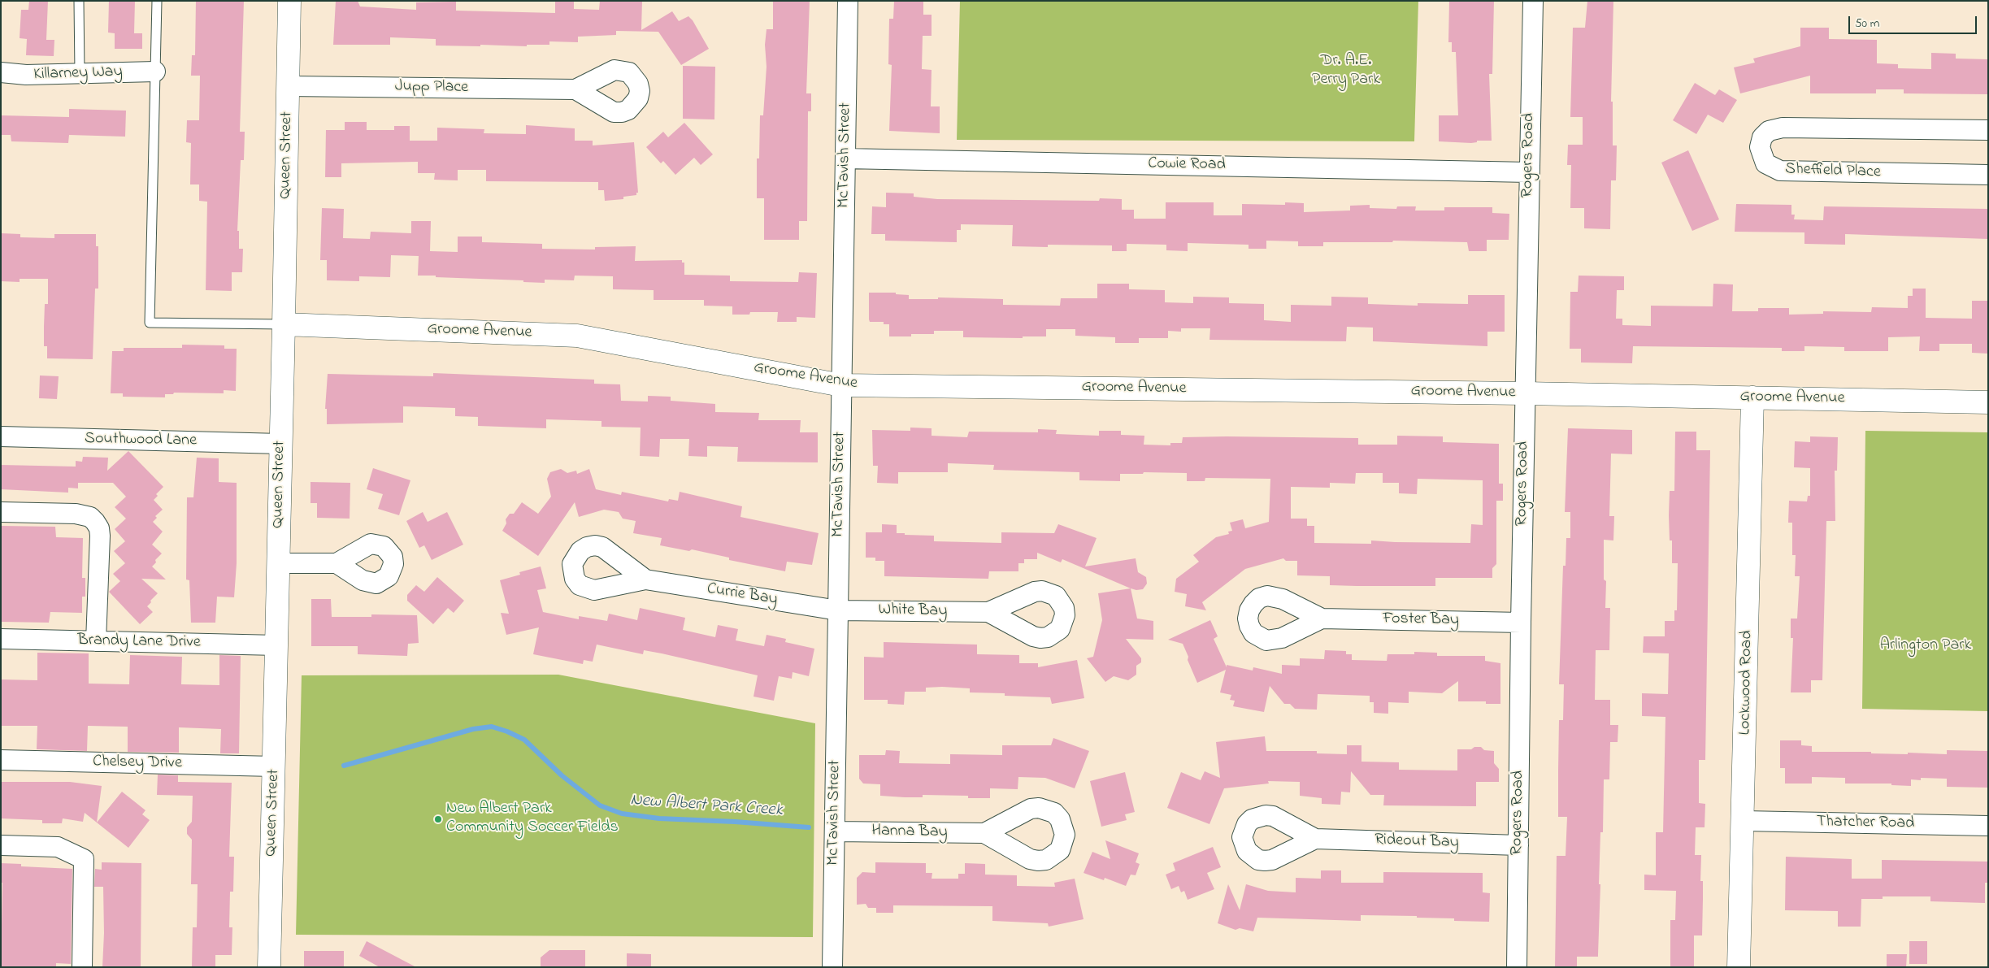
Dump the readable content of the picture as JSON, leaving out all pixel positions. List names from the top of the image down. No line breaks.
{"streets":{"street":["Killarney Way","Jupp Place","Queen Street","McTavish Street","Rogers Road","Cowie Road","Sheffield Place","Groome Avenue","Southwood Lane","Currie Bay","White Bay","Foster Bay","Brandy Lane Drive","Lockwood Road","Chelsey Drive","Thatcher Road","Hanna Bay","Rideout Bay"]},"crossings":[["Jupp Place","Queen Street"],["Queen Street","Groome Avenue"],["Queen Street","Southwood Lane"],["Queen Street","Brandy Lane Drive"],["Queen Street","Chelsey Drive"],["McTavish Street","Cowie Road"],["McTavish Street","Groome Avenue"],["McTavish Street","Currie Bay"],["McTavish Street","White Bay"],["McTavish Street","Hanna Bay"],["Rogers Road","Cowie Road"],["Rogers Road","Groome Avenue"],["Rogers Road","Foster Bay"],["Rogers Road","Rideout Bay"],["Groome Avenue","Lockwood Road"],["Currie Bay","White Bay"],["Lockwood Road","Thatcher Road"]],"water":["New Albert Park Creek"],"parks":["Dr. A.E. Perry Park","Arlington Park"],"places":["New Albert Park Community Soccer Fields"],"scale_bar":"50 m"}
